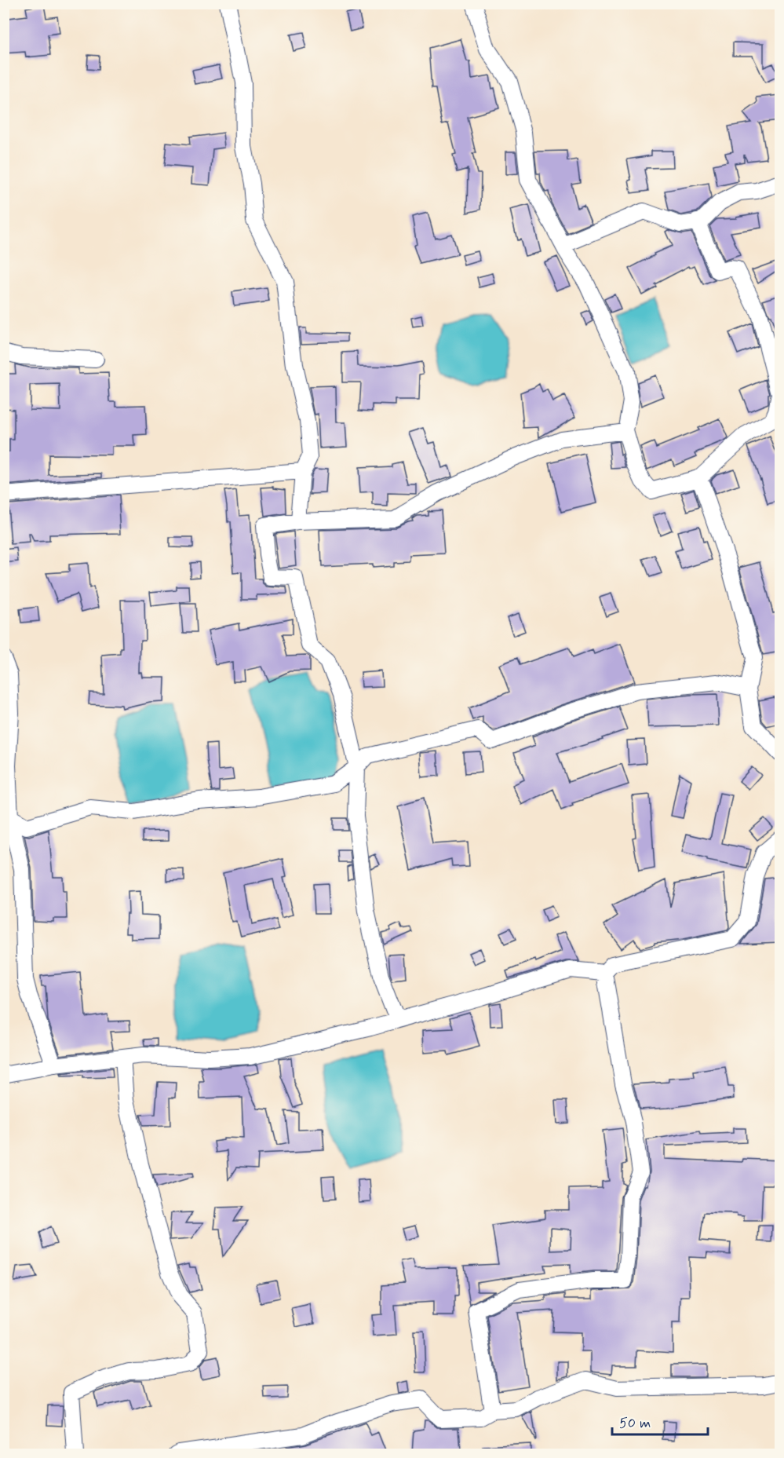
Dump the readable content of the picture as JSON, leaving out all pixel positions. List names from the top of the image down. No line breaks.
{"scale_bar":"50 m"}
